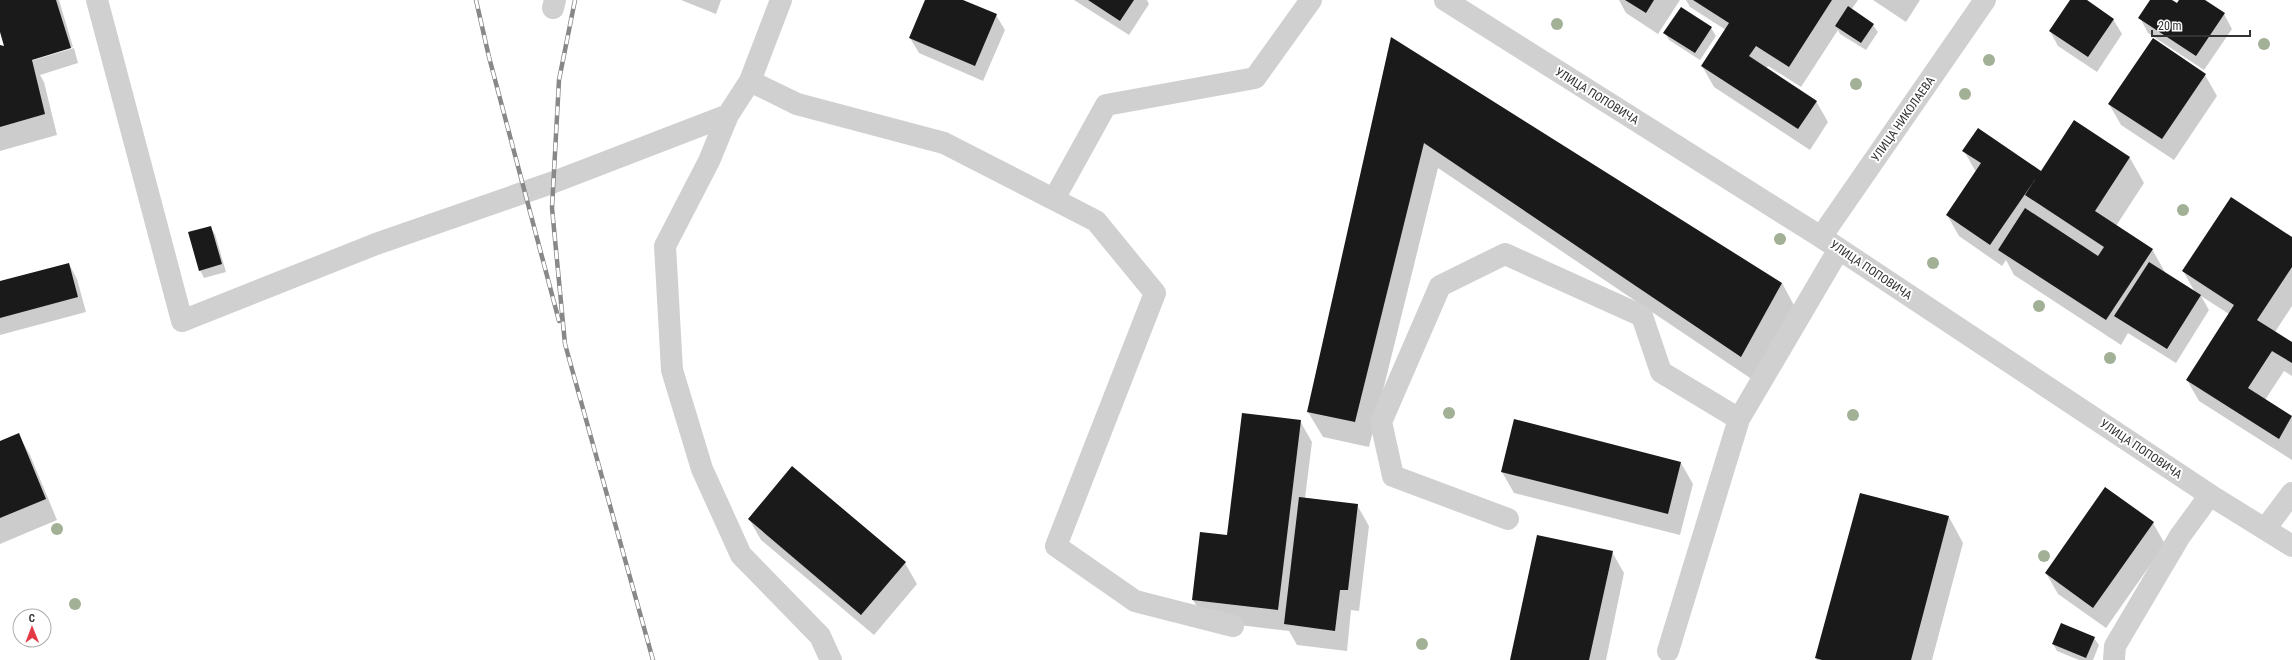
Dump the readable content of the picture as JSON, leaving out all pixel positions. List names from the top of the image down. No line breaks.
{"streets":{"street":["УЛИЦА ПОПОВИЧА","УЛИЦА НИКОЛАЕВА"]},"crossings":[["УЛИЦА ПОПОВИЧА","УЛИЦА НИКОЛАЕВА"]],"scale_bar":"20 m","north":"top"}
